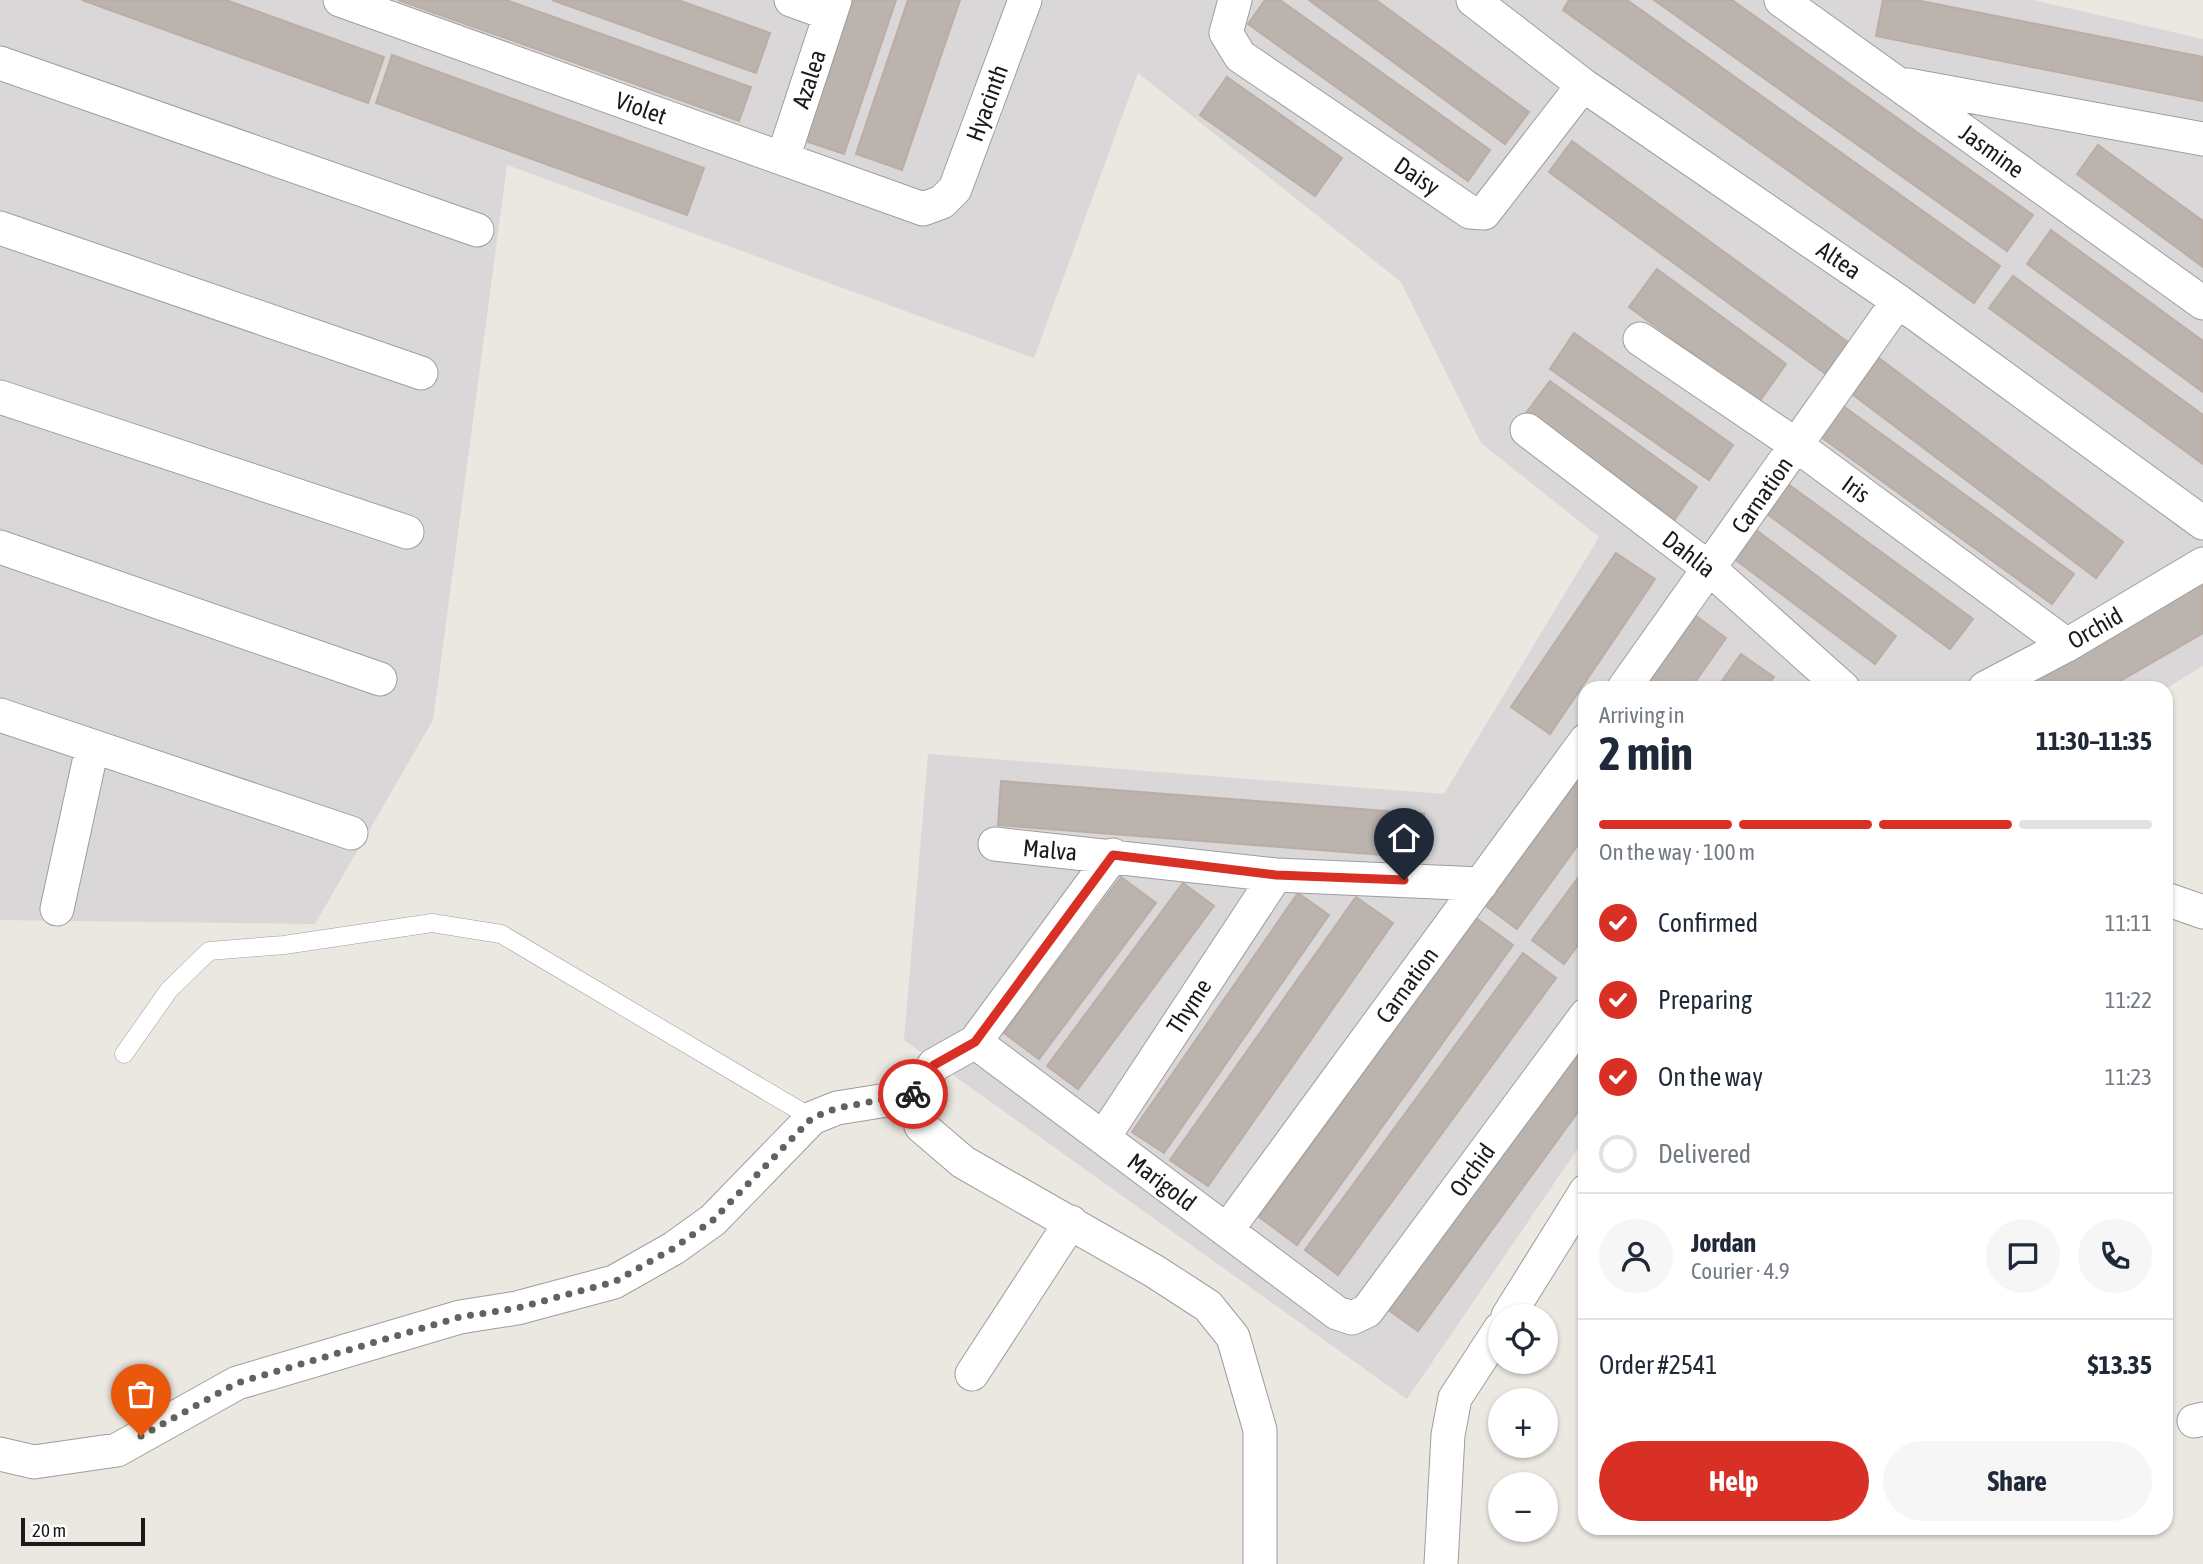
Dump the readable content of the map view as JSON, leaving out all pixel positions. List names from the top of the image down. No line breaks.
{"streets":{"street":["Azalea","Hyacinth","Violet","Jasmine","Daisy","Altea","Iris","Carnation","Dahlia","Orchid","Malva","Thyme","Marigold"]},"crossings":[["Azalea","Violet"],["Hyacinth","Violet"],["Daisy","Altea"],["Altea","Carnation"],["Iris","Carnation"],["Iris","Orchid"],["Carnation","Dahlia"],["Carnation","Malva"],["Carnation","Marigold"],["Orchid","Marigold"],["Malva","Thyme"],["Thyme","Marigold"]],"scale_bar":"20 m","page":{"heading":["2 min","Arriving in","11:30–11:35"],"panel":["Jordan","Courier · 4.9","Order #2541","$13.35"],"bar":"On the way · 100 m","list":[["Confirmed","11:11"],["Preparing","11:22"],["On the way","11:23"],"Delivered"],"map_buttons":["+","−"],"buttons":["Help","Share"],"scale":"20 m"}}
